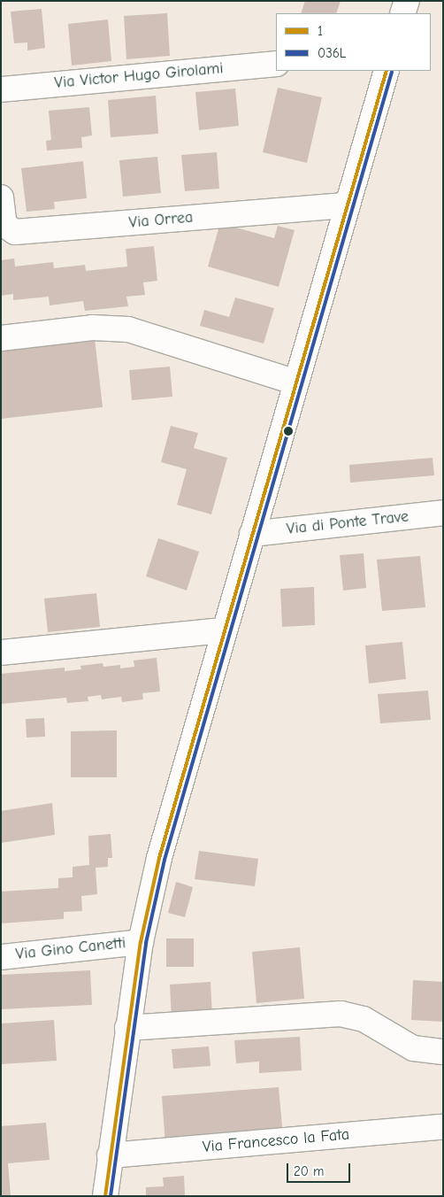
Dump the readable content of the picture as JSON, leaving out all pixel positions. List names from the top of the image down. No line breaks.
{"streets":{"street":["Via Victor Hugo Girolami","Via Orrea","Via di Ponte Trave","Via Gino Canetti","Via Francesco la Fata"]},"lines":["transit line 1","transit line 036L"],"legend":["1","036L"],"scale_bar":"20 m"}
